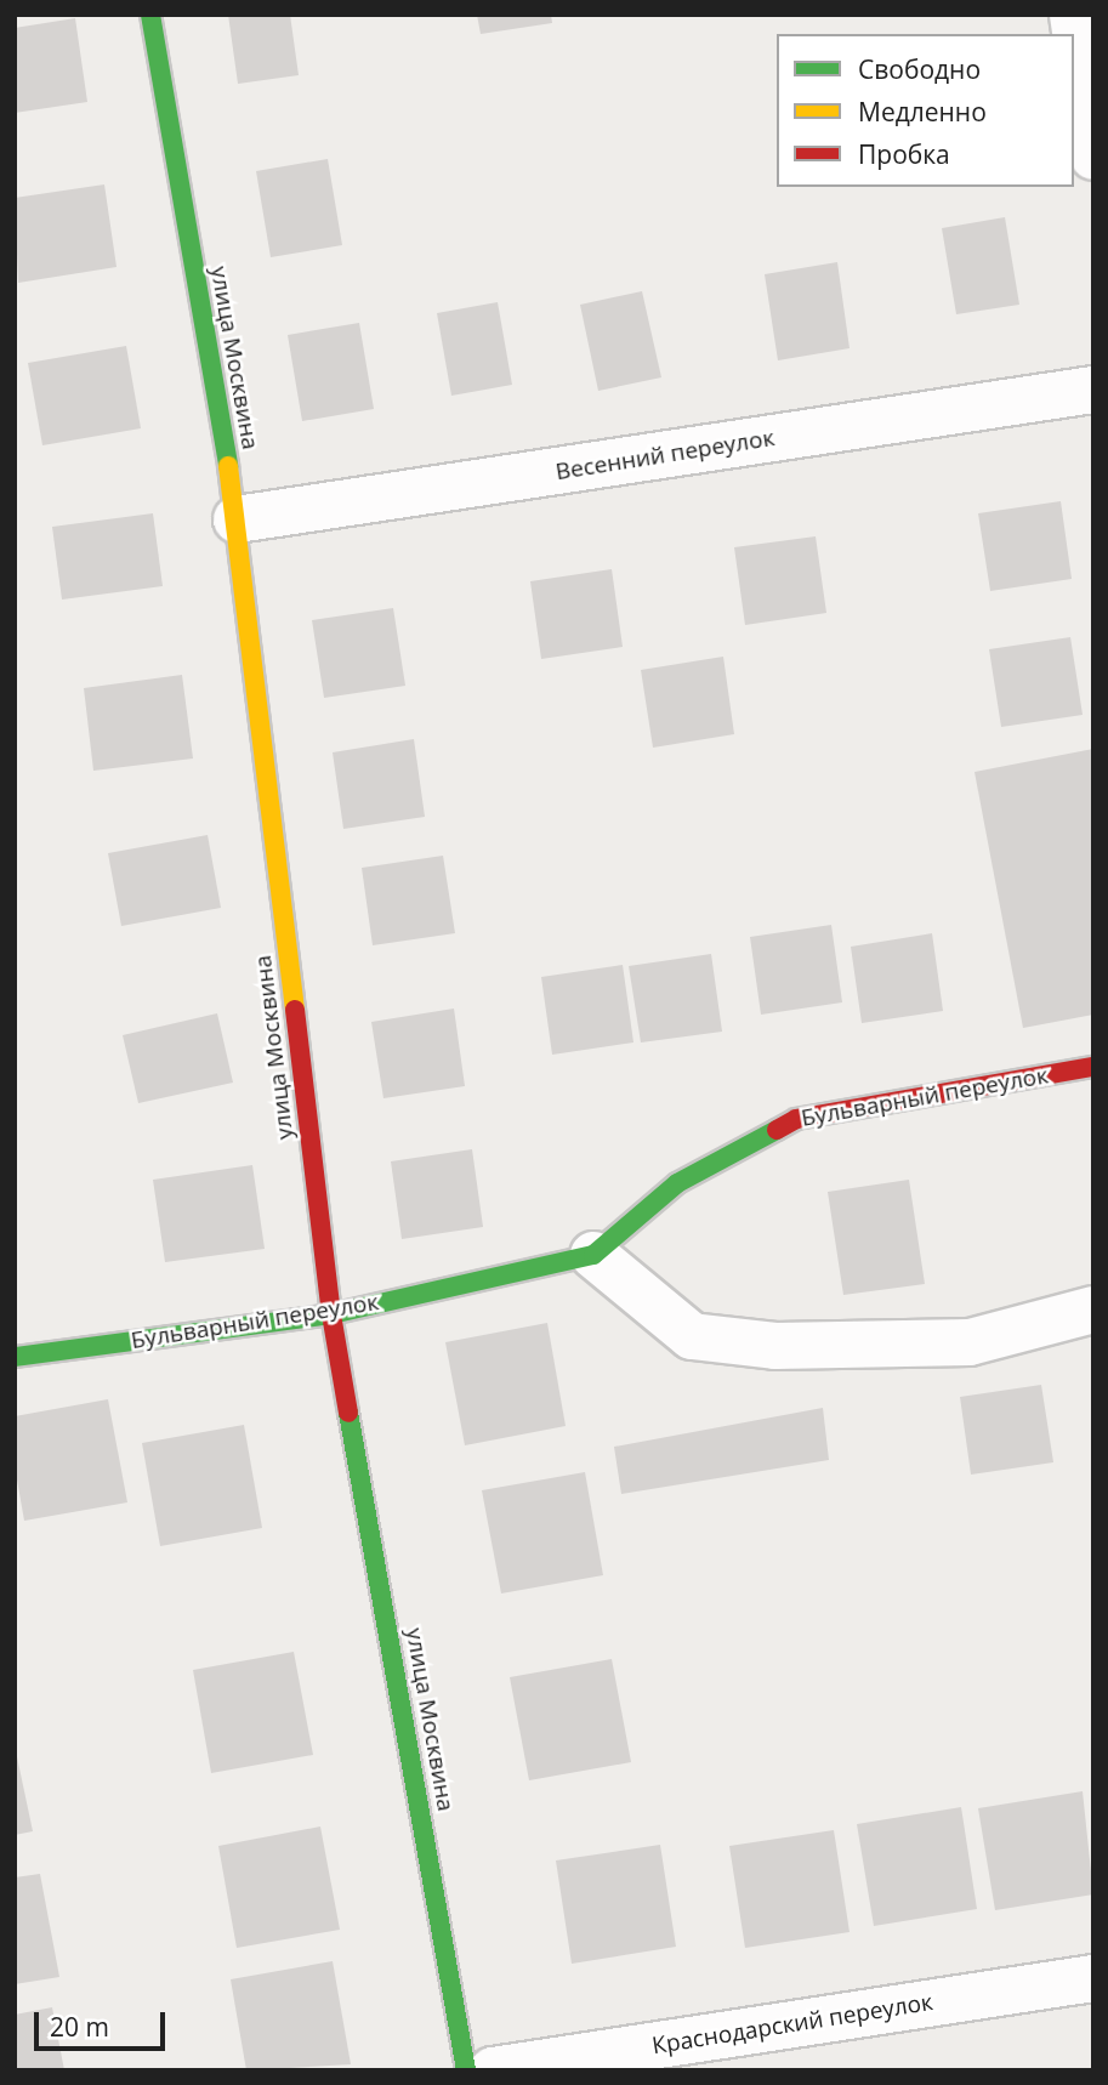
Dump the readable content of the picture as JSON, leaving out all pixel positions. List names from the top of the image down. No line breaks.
{"streets":{"street":["улица Москвина","Весенний переулок","Бульварный переулок","Краснодарский переулок"]},"crossings":[["улица Москвина","Весенний переулок"],["улица Москвина","Бульварный переулок"]],"legend":["Свободно","Медленно","Пробка"],"scale_bar":"20 m"}
